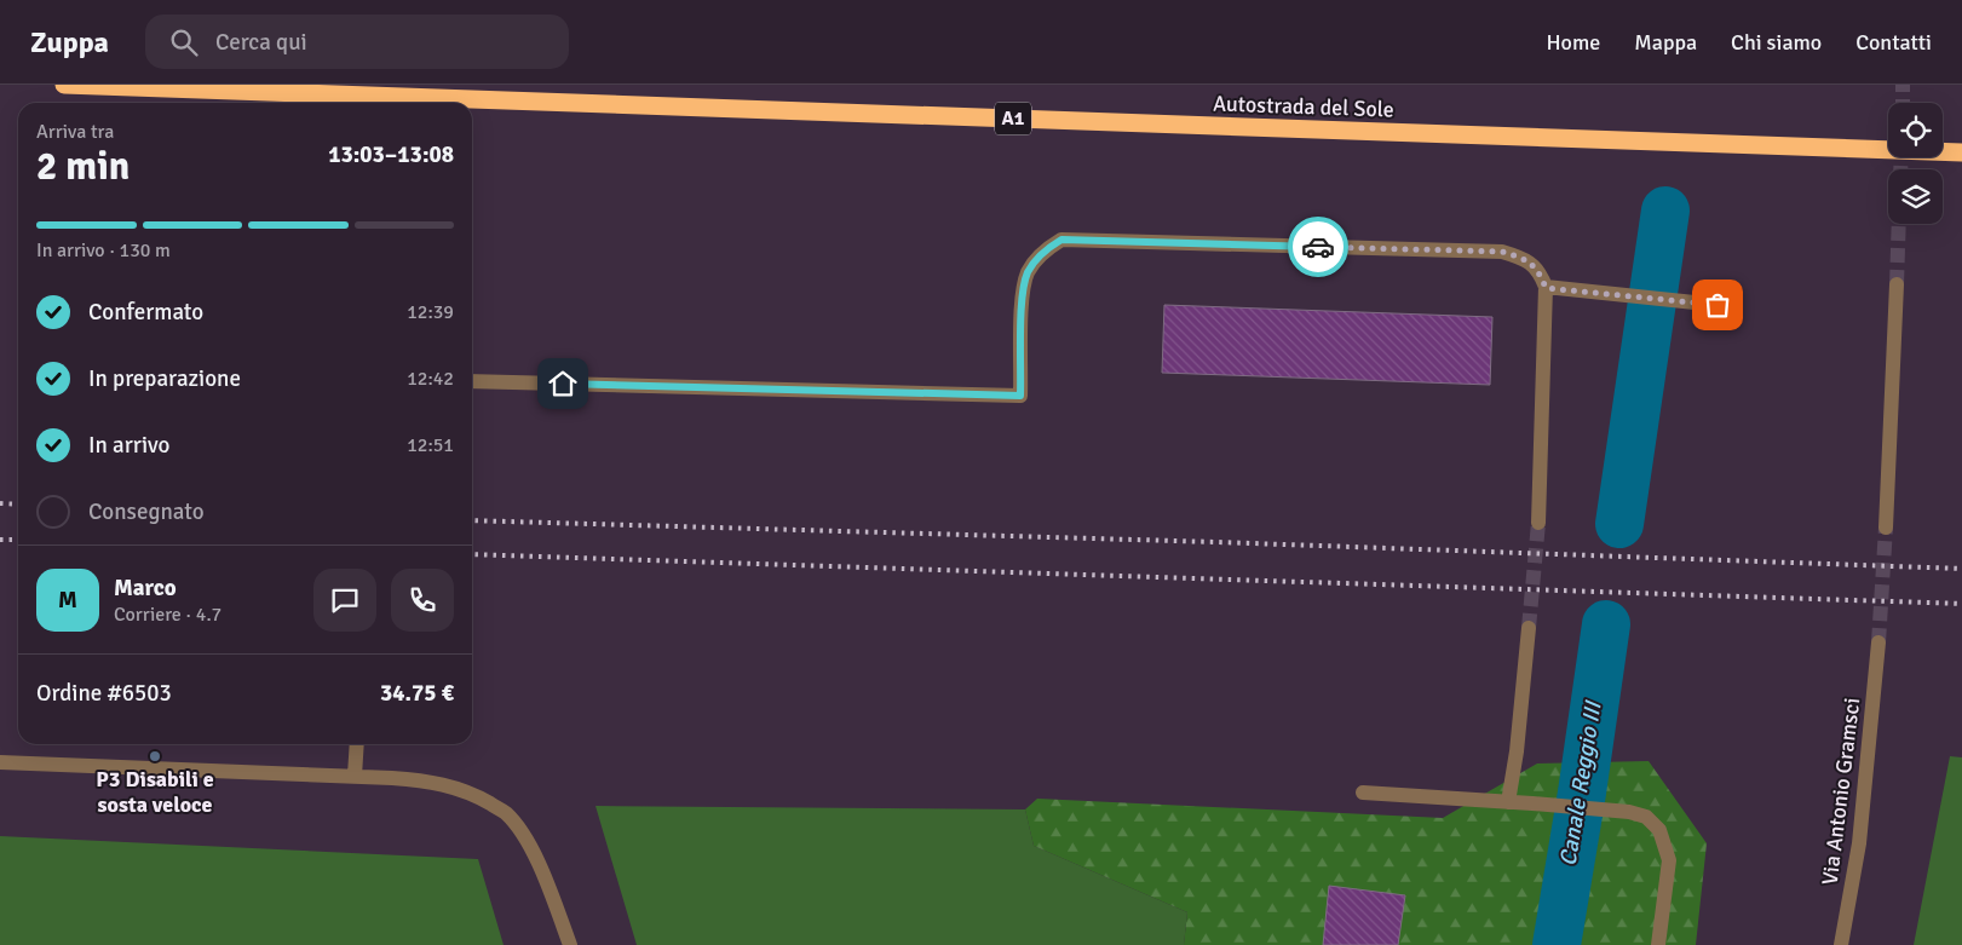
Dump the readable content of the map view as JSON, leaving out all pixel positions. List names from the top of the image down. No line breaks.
{"streets":{"highway":["Autostrada del Sole","A1"],"street":["Via Antonio Gramsci"]},"water":["Canale Reggio III"],"places":["P3 Disabili e sosta veloce"],"page":{"header":"Zuppa","search":"Cerca qui","nav":["Home","Mappa","Chi siamo","Contatti"],"heading":["2 min","Arriva tra","13:03–13:08"],"panel":["Marco","Corriere · 4.7","Ordine #6503","34.75 €"],"bar":"In arrivo · 130 m","list":[["Confermato","12:39"],["In preparazione","12:42"],["In arrivo","12:51"],"Consegnato"],"round":"M"}}
